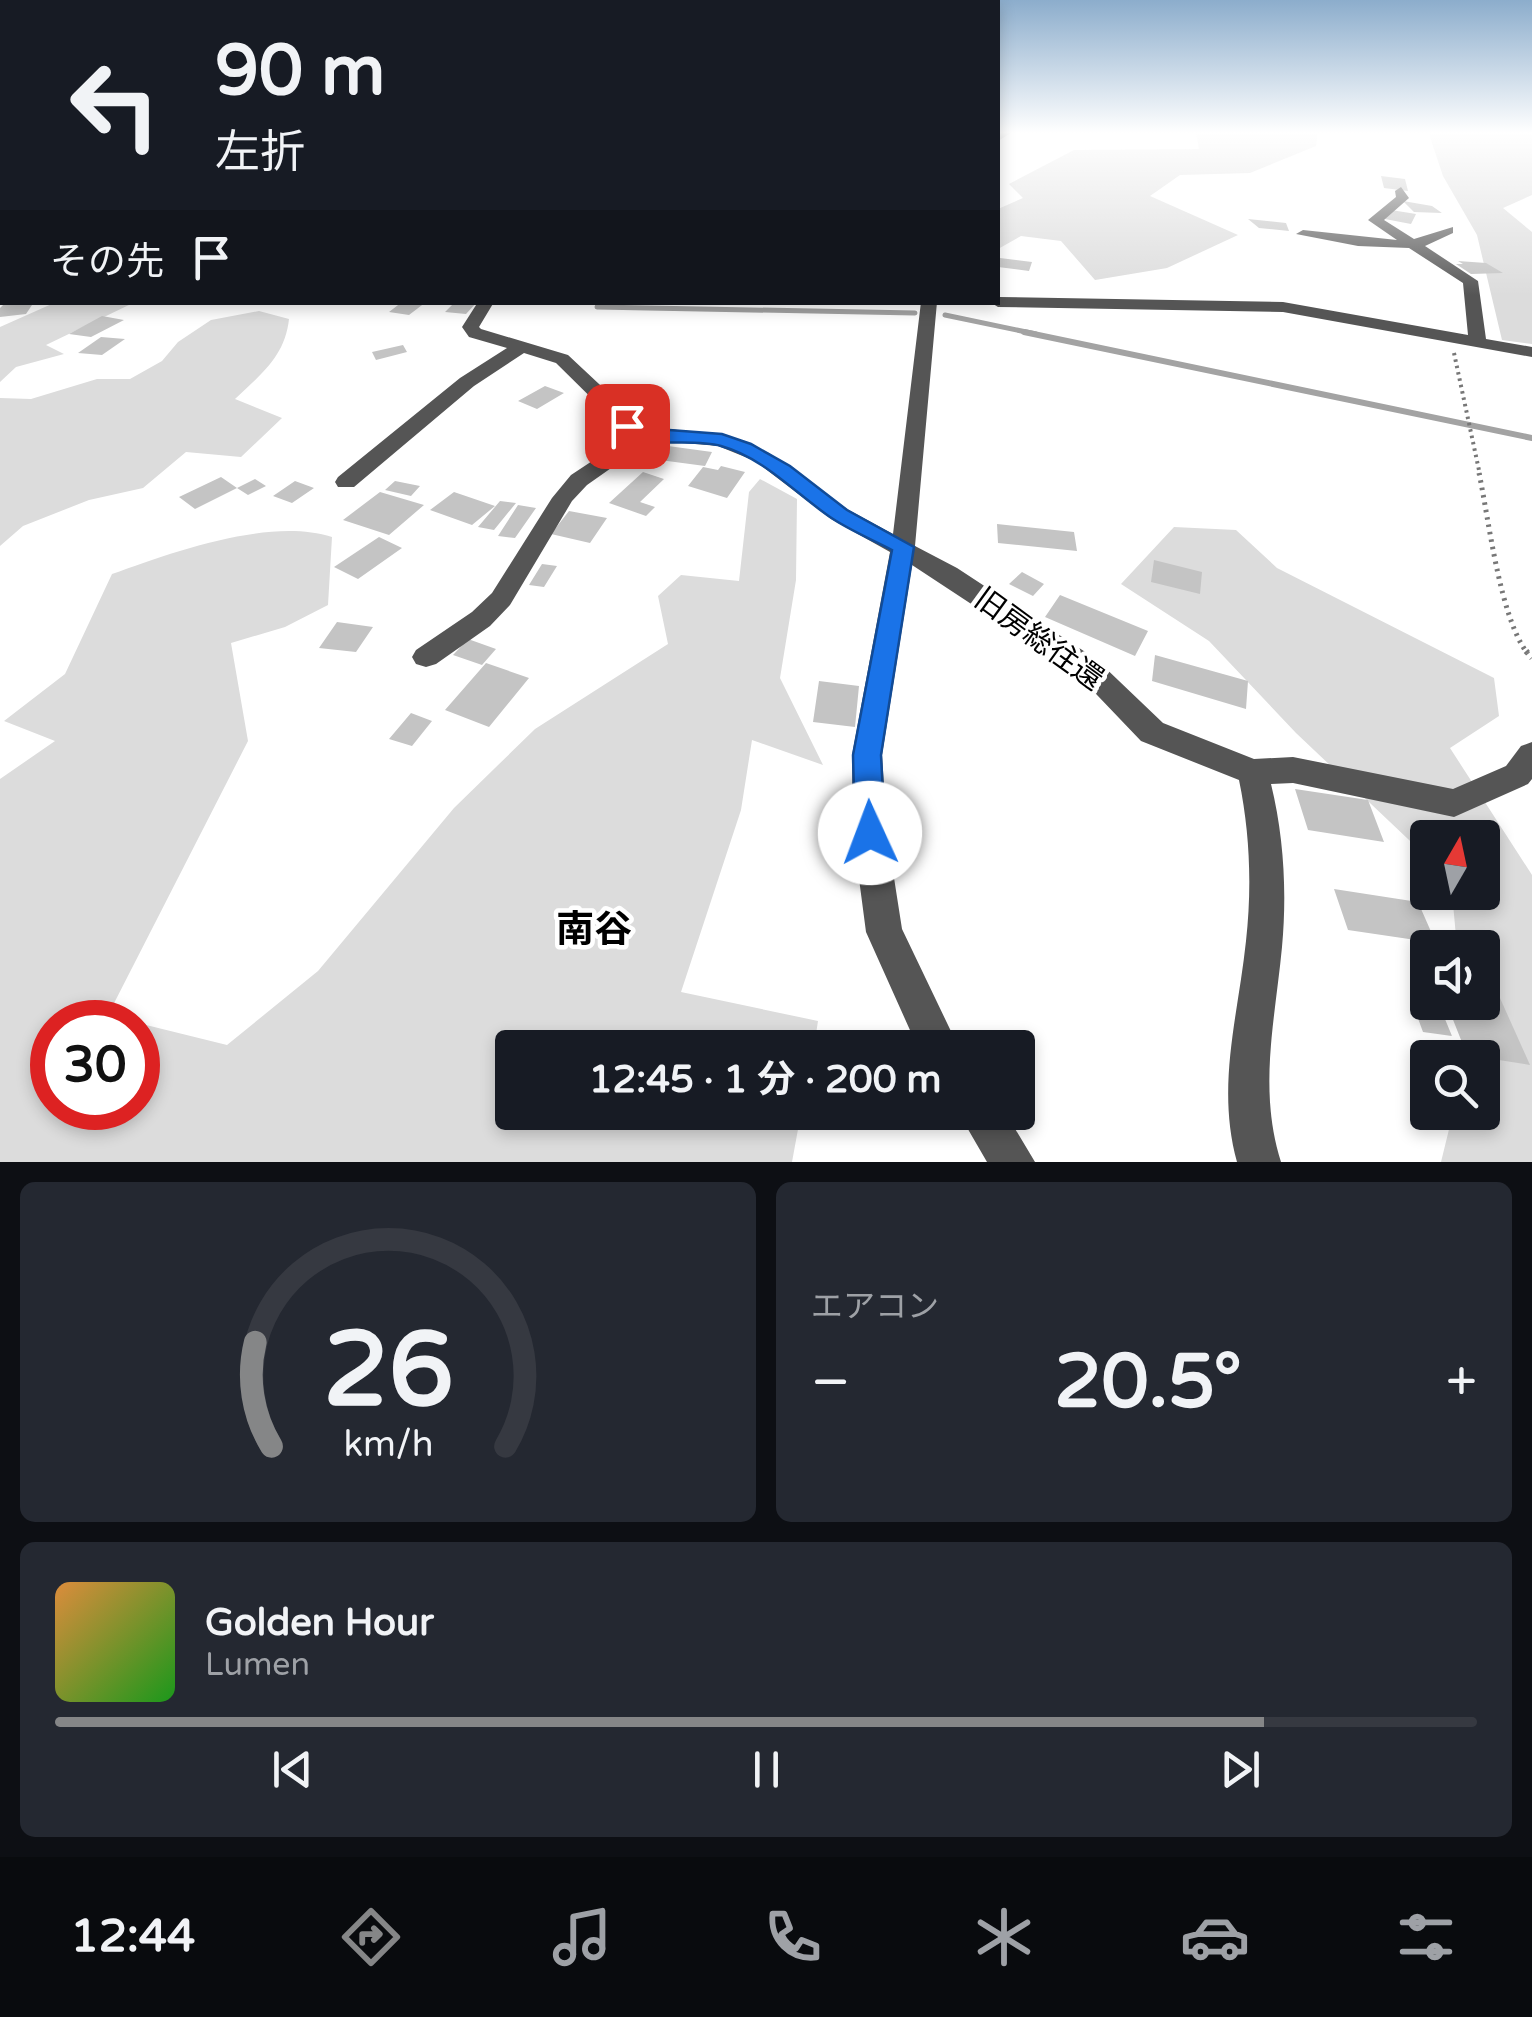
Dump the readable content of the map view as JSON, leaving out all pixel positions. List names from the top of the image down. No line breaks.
{"streets":{"street":["旧房総往還"]},"districts":["南谷"],"north":"top","page":{"turn":["90 m","左折"],"then":"その先","limit":"30","trip":"12:45 · 1 分 · 200 m","tile":"エアコン","heat":["−","20.5°","+"],"song":["Golden Hour","Lumen"],"tabs":"12:44","gauge":["26","km/h"]}}
